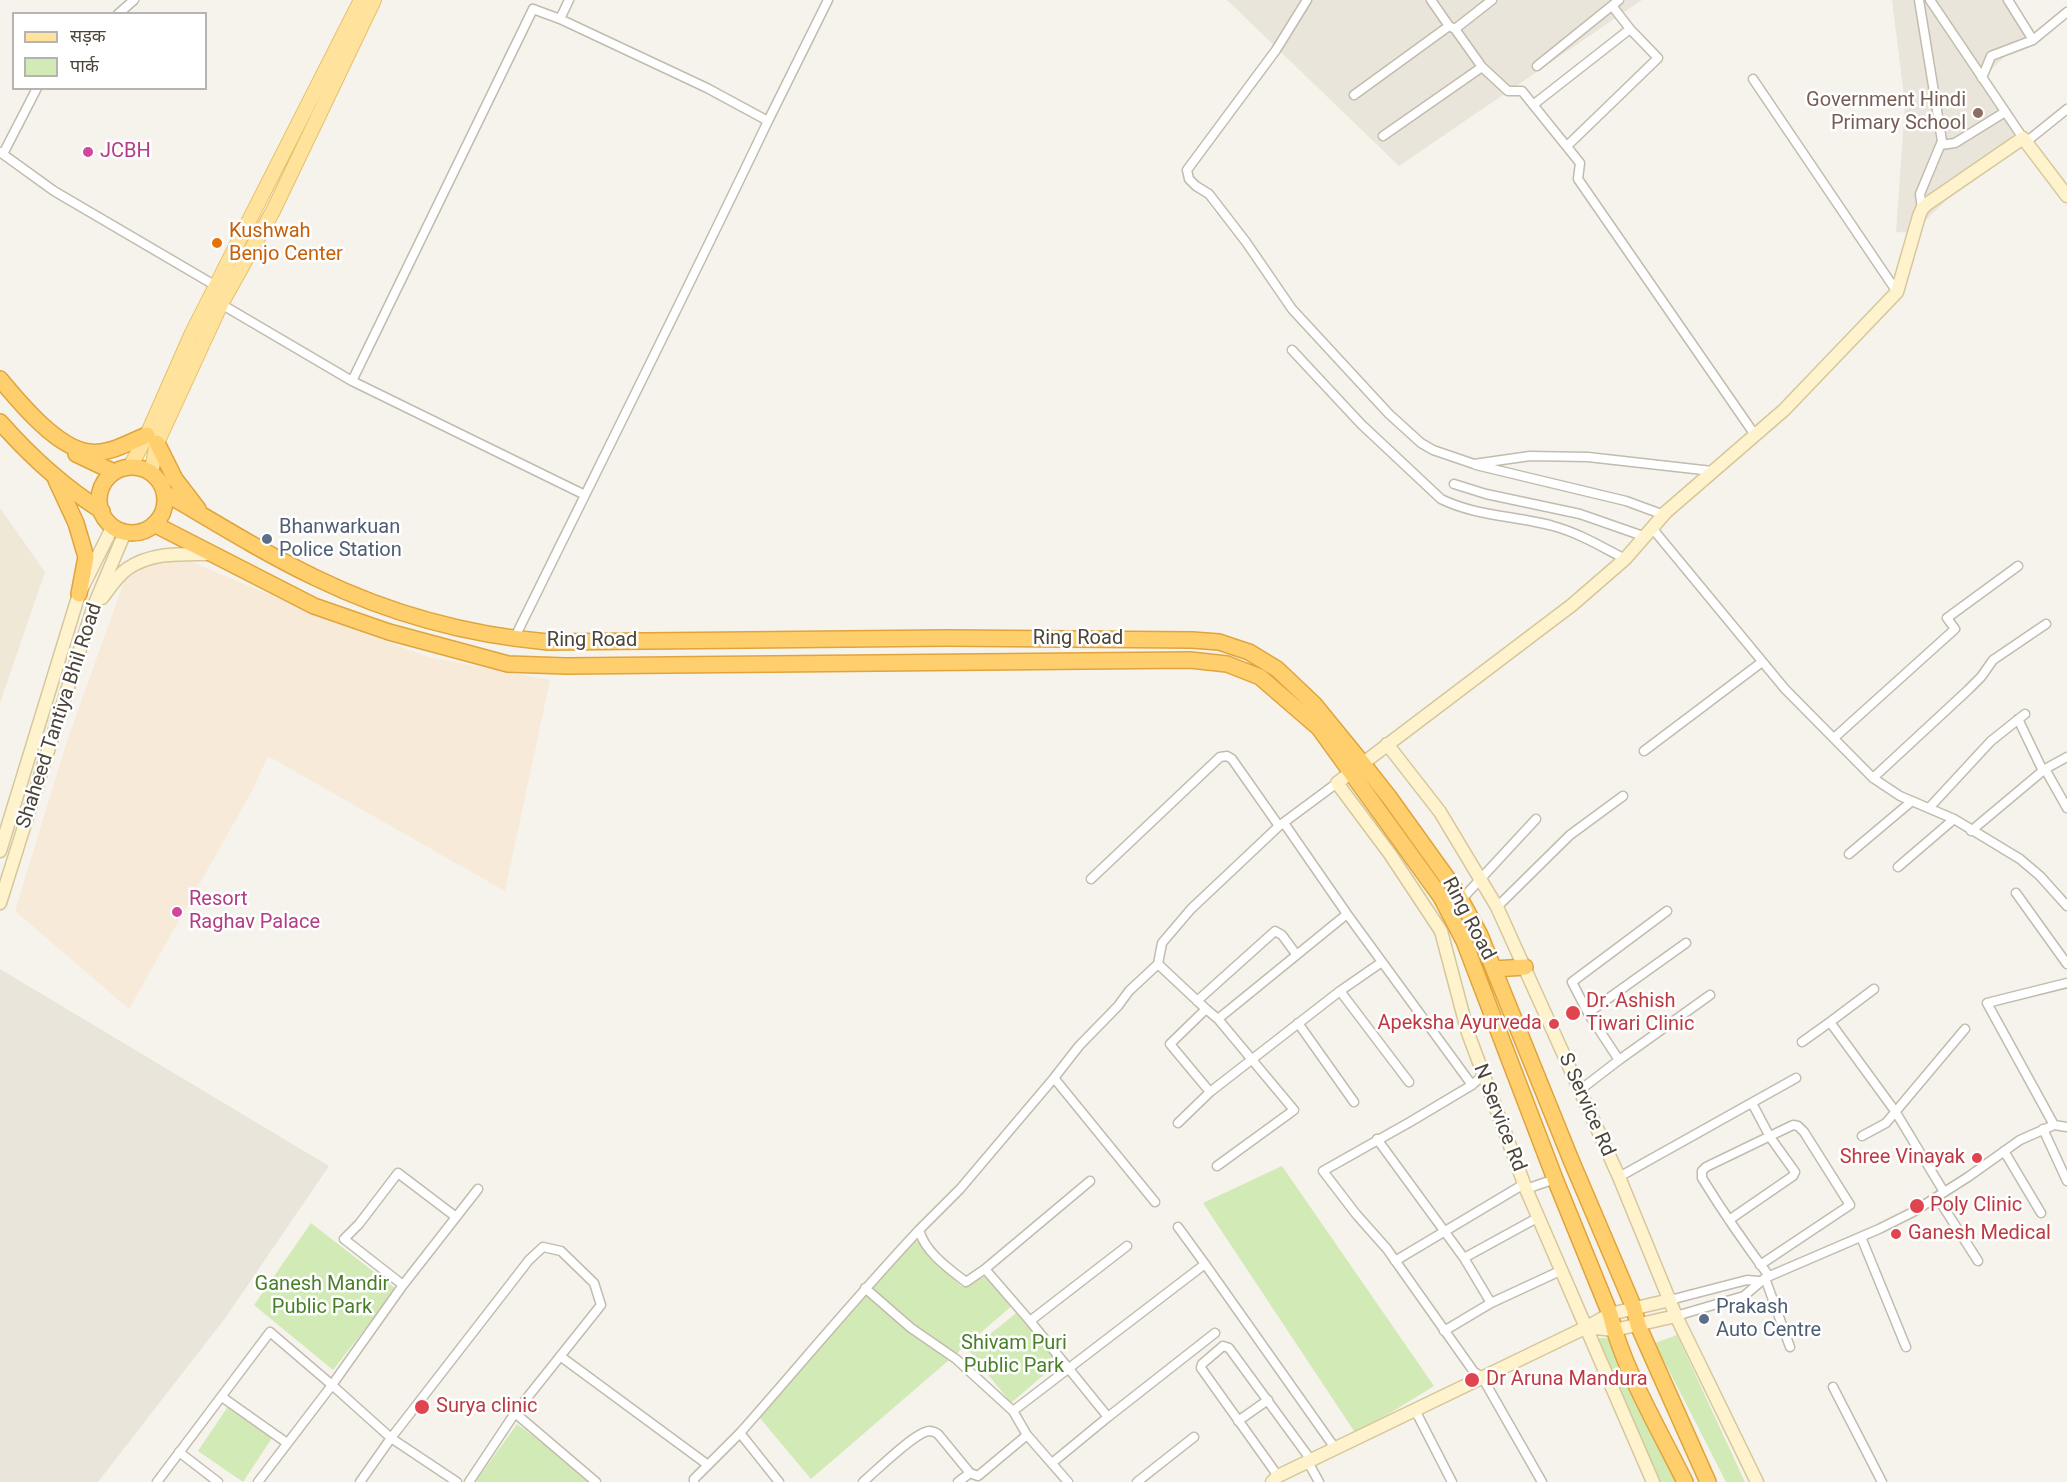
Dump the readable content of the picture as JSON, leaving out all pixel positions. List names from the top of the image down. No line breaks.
{"streets":{"highway":["Ring Road"],"street":["Shaheed Tantiya Bhil Road","S Service Rd","N Service Rd"]},"crossings":[["Ring Road","Shaheed Tantiya Bhil Road"]],"parks":["Ganesh Mandir Public Park","Shivam Puri Public Park"],"places":["Government Hindi Primary School","JCBH","Kushwah Benjo Center","Bhanwarkuan Police Station","Resort Raghav Palace","Dr. Ashish Tiwari Clinic","Apeksha Ayurveda","Shree Vinayak","Poly Clinic","Ganesh Medical","Prakash Auto Centre","Dr Aruna Mandura","Surya clinic"],"legend":["सड़क","पार्क"]}
